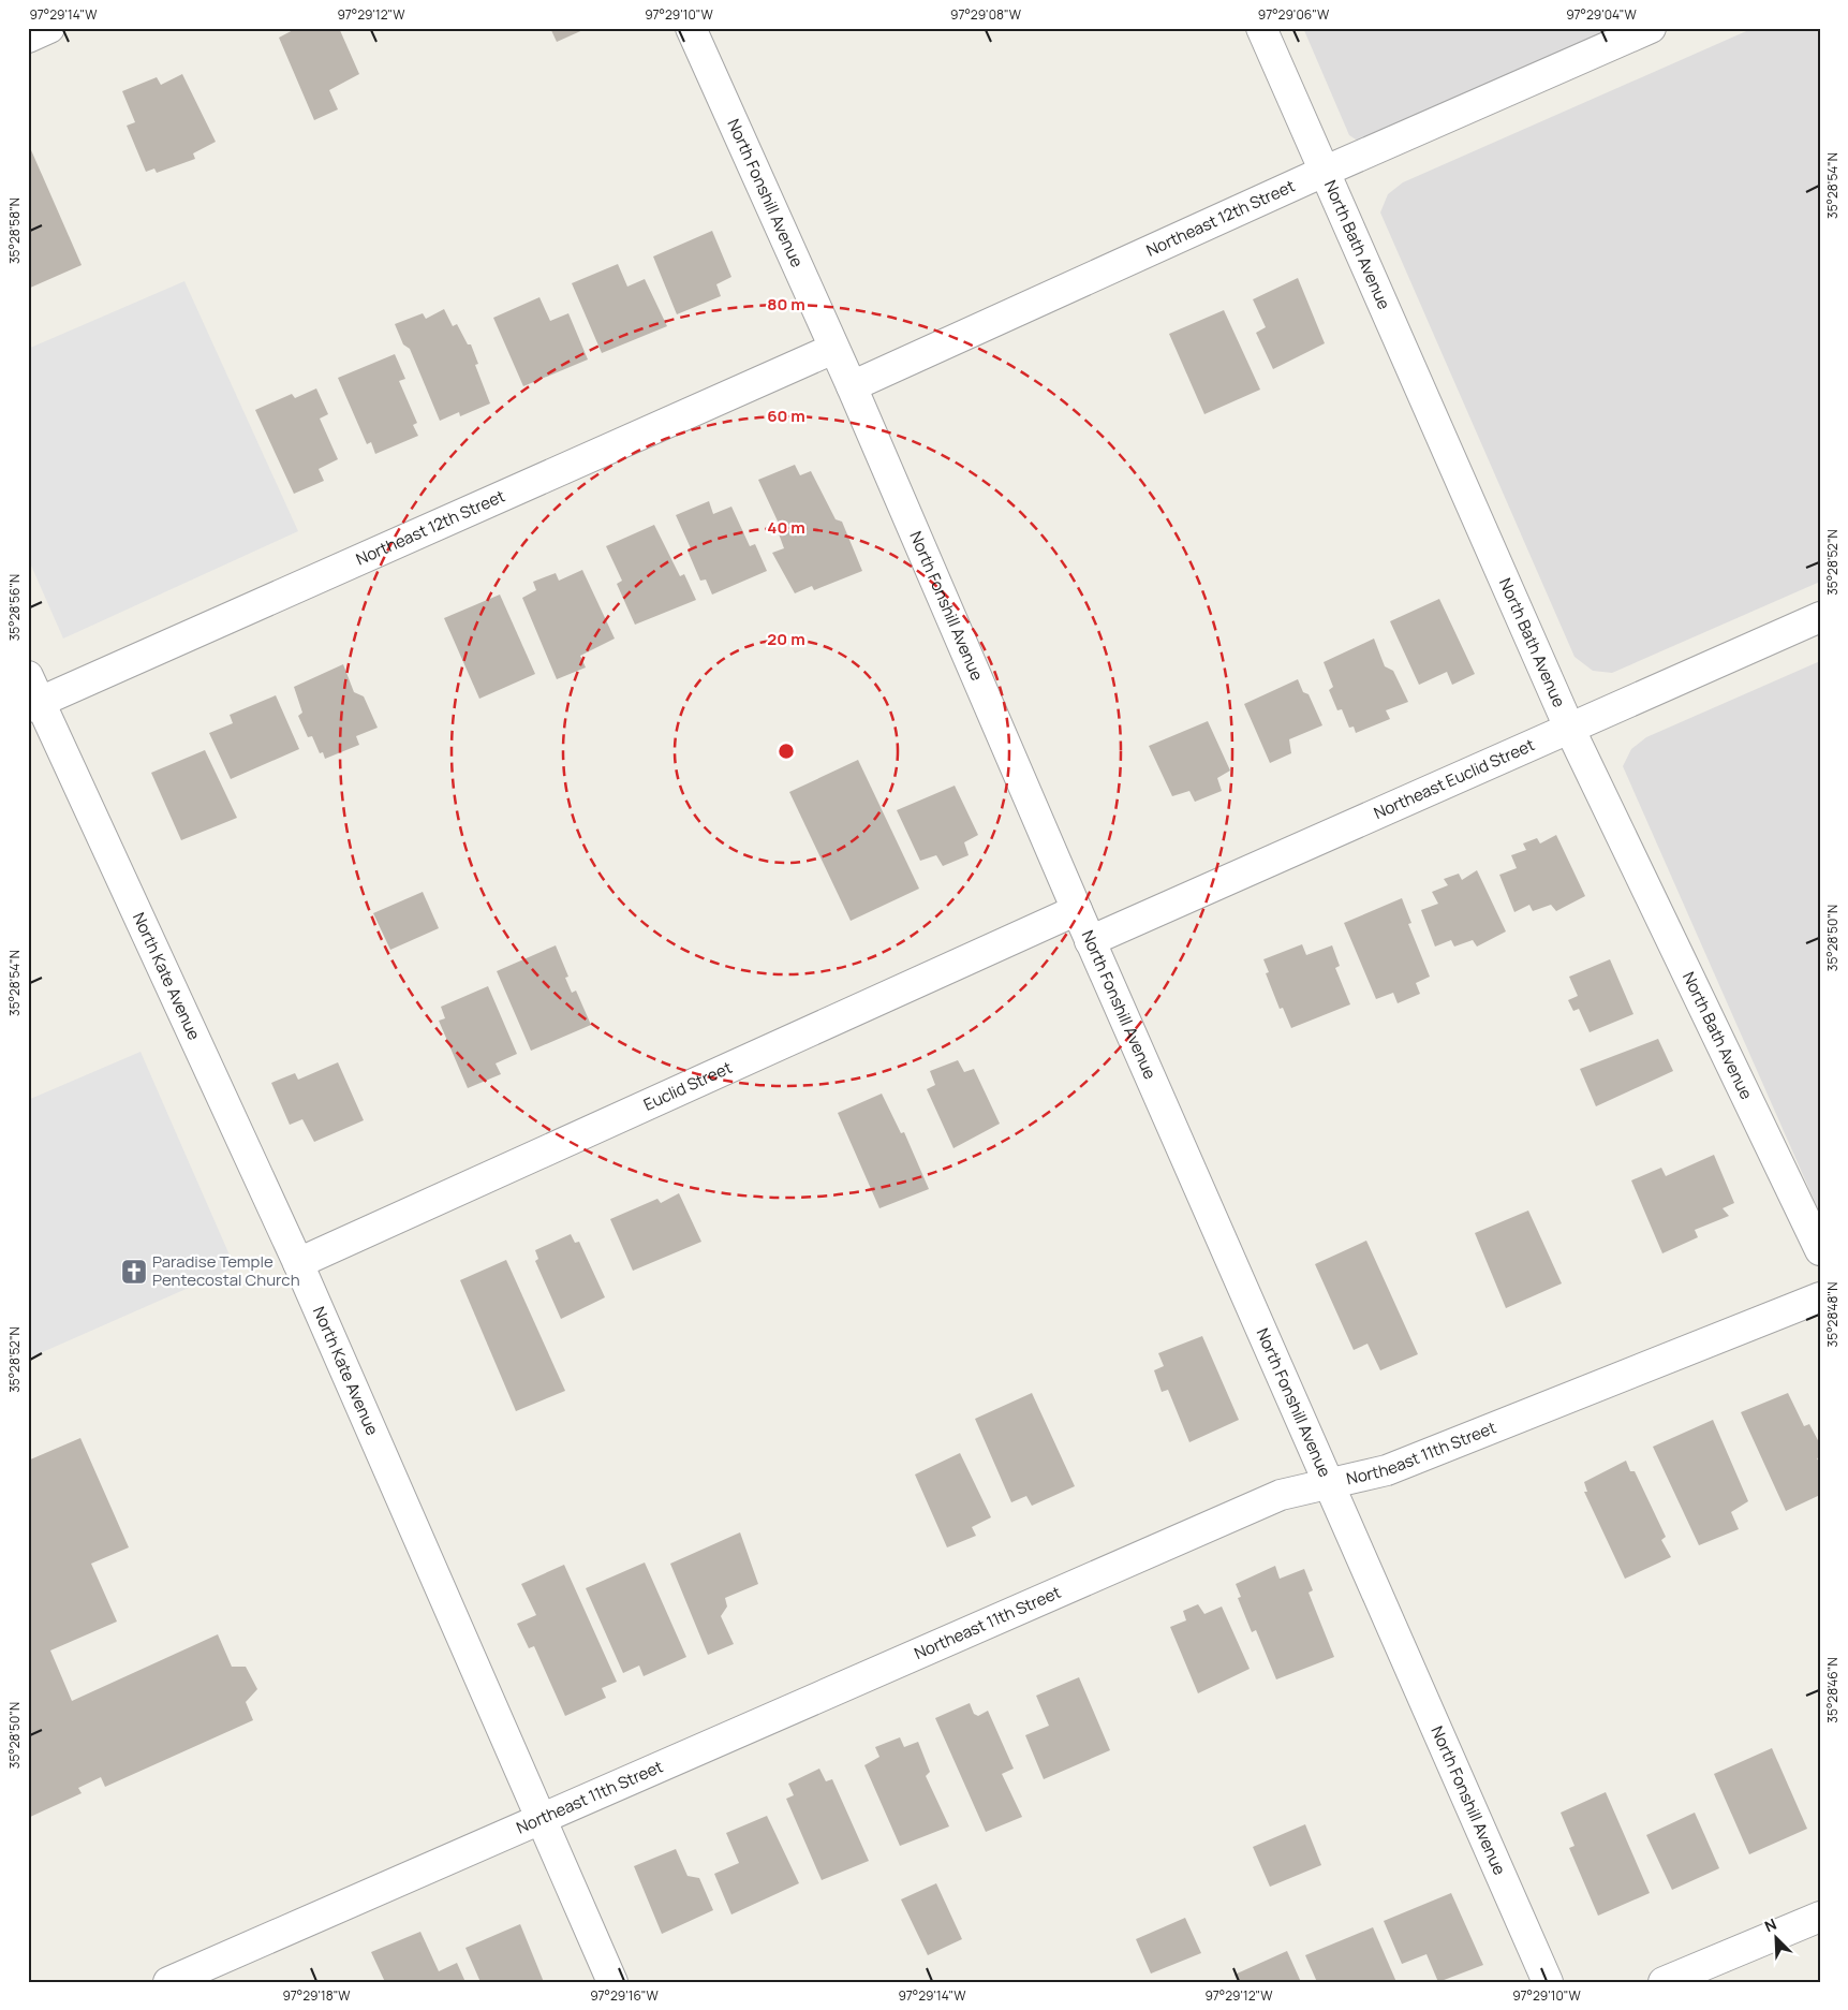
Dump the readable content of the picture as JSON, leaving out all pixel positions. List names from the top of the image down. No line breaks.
{"streets":{"street":["North Fonshill Avenue","Northeast 12th Street","North Bath Avenue","Northeast Euclid Street","North Kate Avenue","Euclid Street","Northeast 11th Street"]},"crossings":[["North Fonshill Avenue","Northeast 12th Street"],["North Fonshill Avenue","Northeast Euclid Street"],["North Fonshill Avenue","Euclid Street"],["North Fonshill Avenue","Northeast 11th Street"],["Northeast 12th Street","North Bath Avenue"],["Northeast 12th Street","North Kate Avenue"],["North Bath Avenue","Northeast Euclid Street"],["North Kate Avenue","Euclid Street"],["North Kate Avenue","Northeast 11th Street"]],"places":{"church":["Paradise Temple Pentecostal Church"]},"north":"top left","coordinates":["97°29'14\"W","97°29'12\"W","97°29'10\"W","97°29'08\"W","97°29'06\"W","97°29'04\"W","35°28'54\"N","35°28'58\"N","35°28'52\"N","35°28'56\"N","35°28'50\"N","35°28'48\"N","35°28'46\"N","97°29'18\"W","97°29'16\"W"],"rings":["80 m","60 m","40 m","20 m"]}
